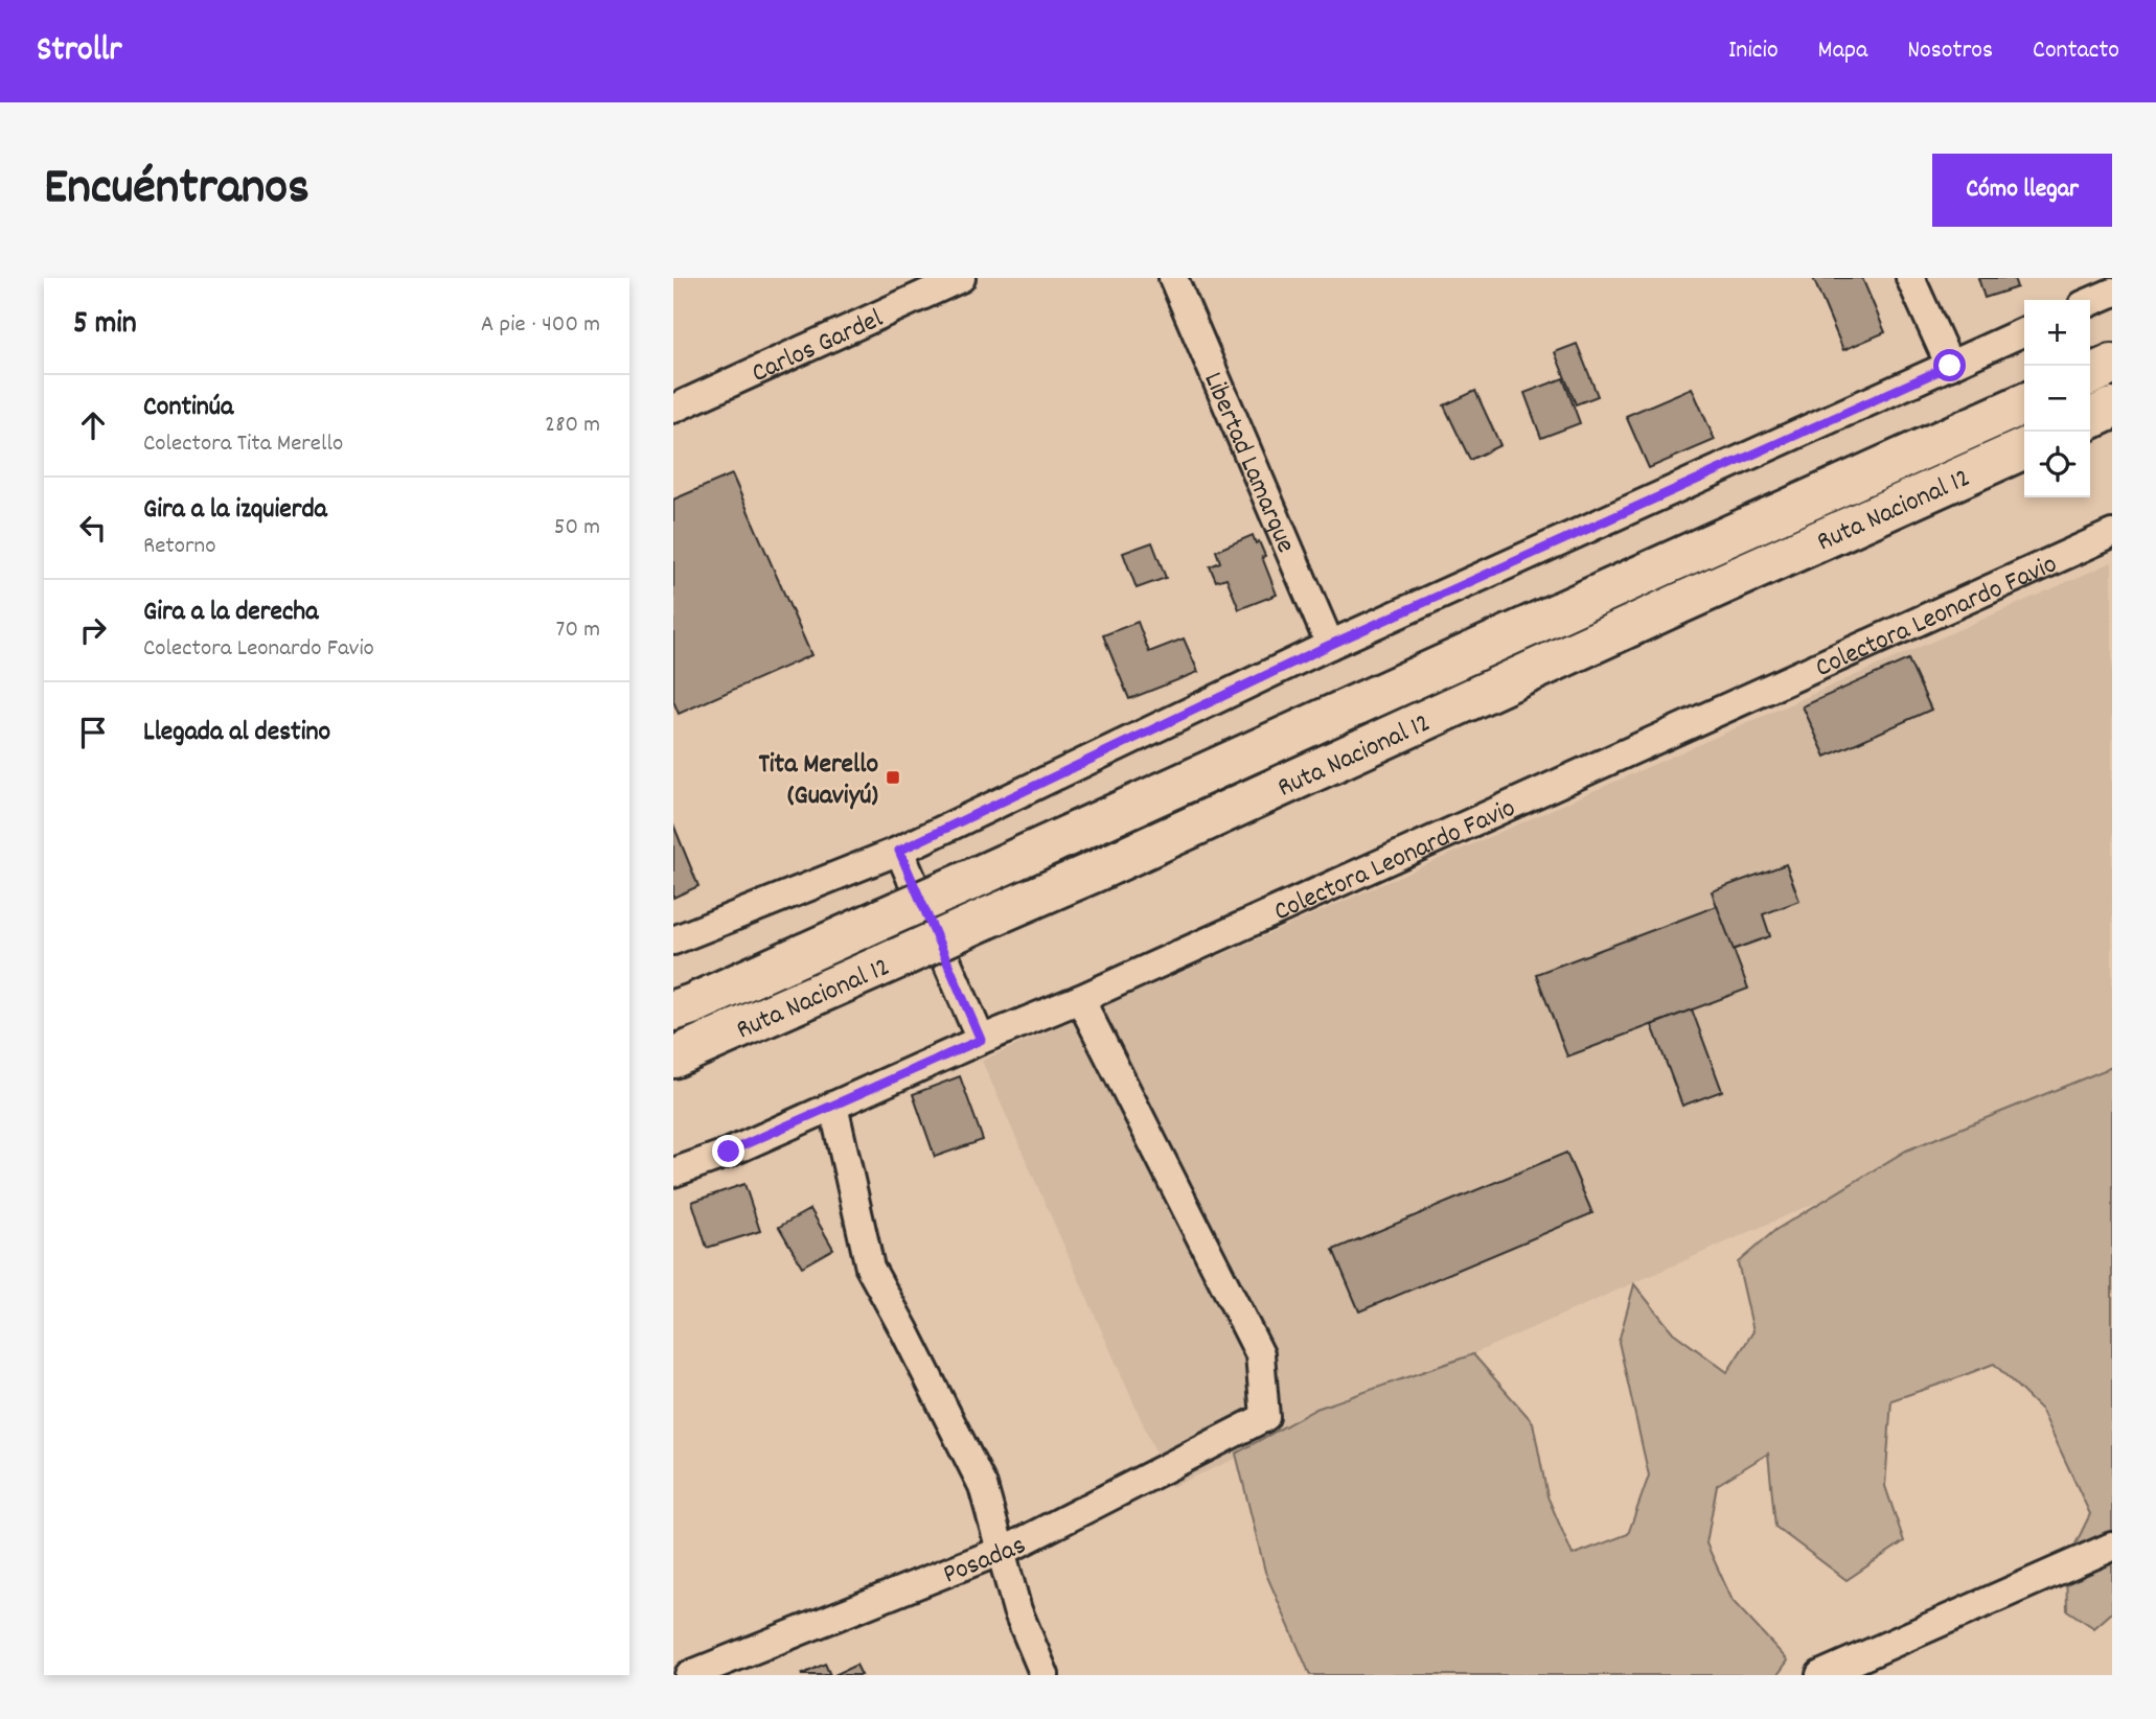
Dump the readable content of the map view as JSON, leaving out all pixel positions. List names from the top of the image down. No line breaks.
{"streets":{"highway":["Ruta Nacional 12"],"street":["Carlos Gardel","Libertad Lamarque","Colectora Leonardo Favio","Posadas"]},"crossings":[["Colectora Leonardo Favio","Posadas"]],"places":{"transit":["Tita Merello (Guaviyú)"]},"page":{"header":"Strollr","nav":["Inicio","Mapa","Nosotros","Contacto"],"title":"Encuéntranos","buttons":"Cómo llegar","heading":["5 min","A pie · 400 m"],"map_buttons":["+","−"],"list":[["Continúa","Colectora Tita Merello","280 m"],["Gira a la izquierda","Retorno","50 m"],["Gira a la derecha","Colectora Leonardo Favio","70 m"],"Llegada al destino"]}}
